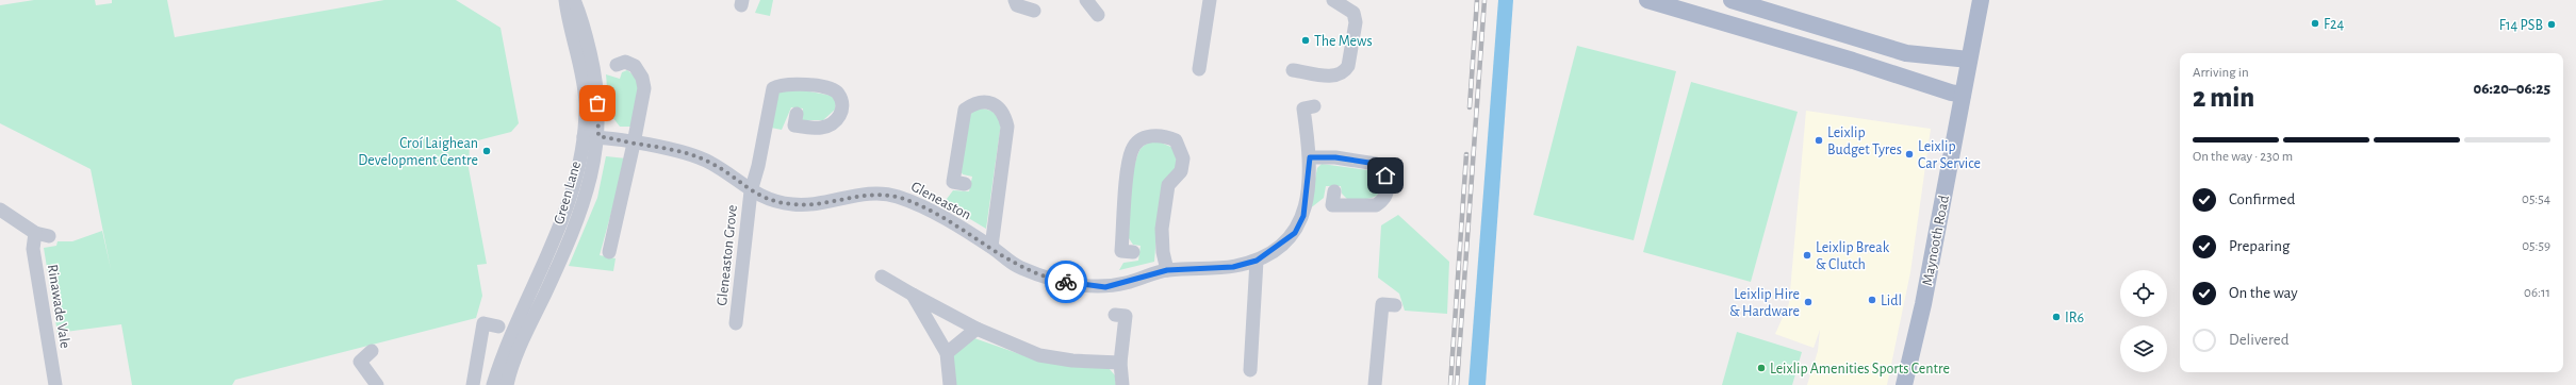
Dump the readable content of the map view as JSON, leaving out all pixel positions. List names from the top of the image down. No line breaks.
{"streets":{"main road":["Maynooth Road"],"street":["Green Lane","Gleneaston","Gleneaston Grove","Rinawade Vale"]},"crossings":[["Green Lane","Gleneaston"],["Gleneaston","Gleneaston Grove"]],"places":["F24","F14 PSB","The Mews","Leixlip Budget Tyres","Croí Laighean Development Centre","Leixlip Car Service","Leixlip Break & Clutch","Lidl","Leixlip Hire & Hardware","IR6","Leixlip Amenities Sports Centre"],"page":{"heading":["2 min","Arriving in","06:20–06:25"],"bar":"On the way · 230 m","list":[["Confirmed","05:54"],["Preparing","05:59"],["On the way","06:11"],"Delivered"]}}
